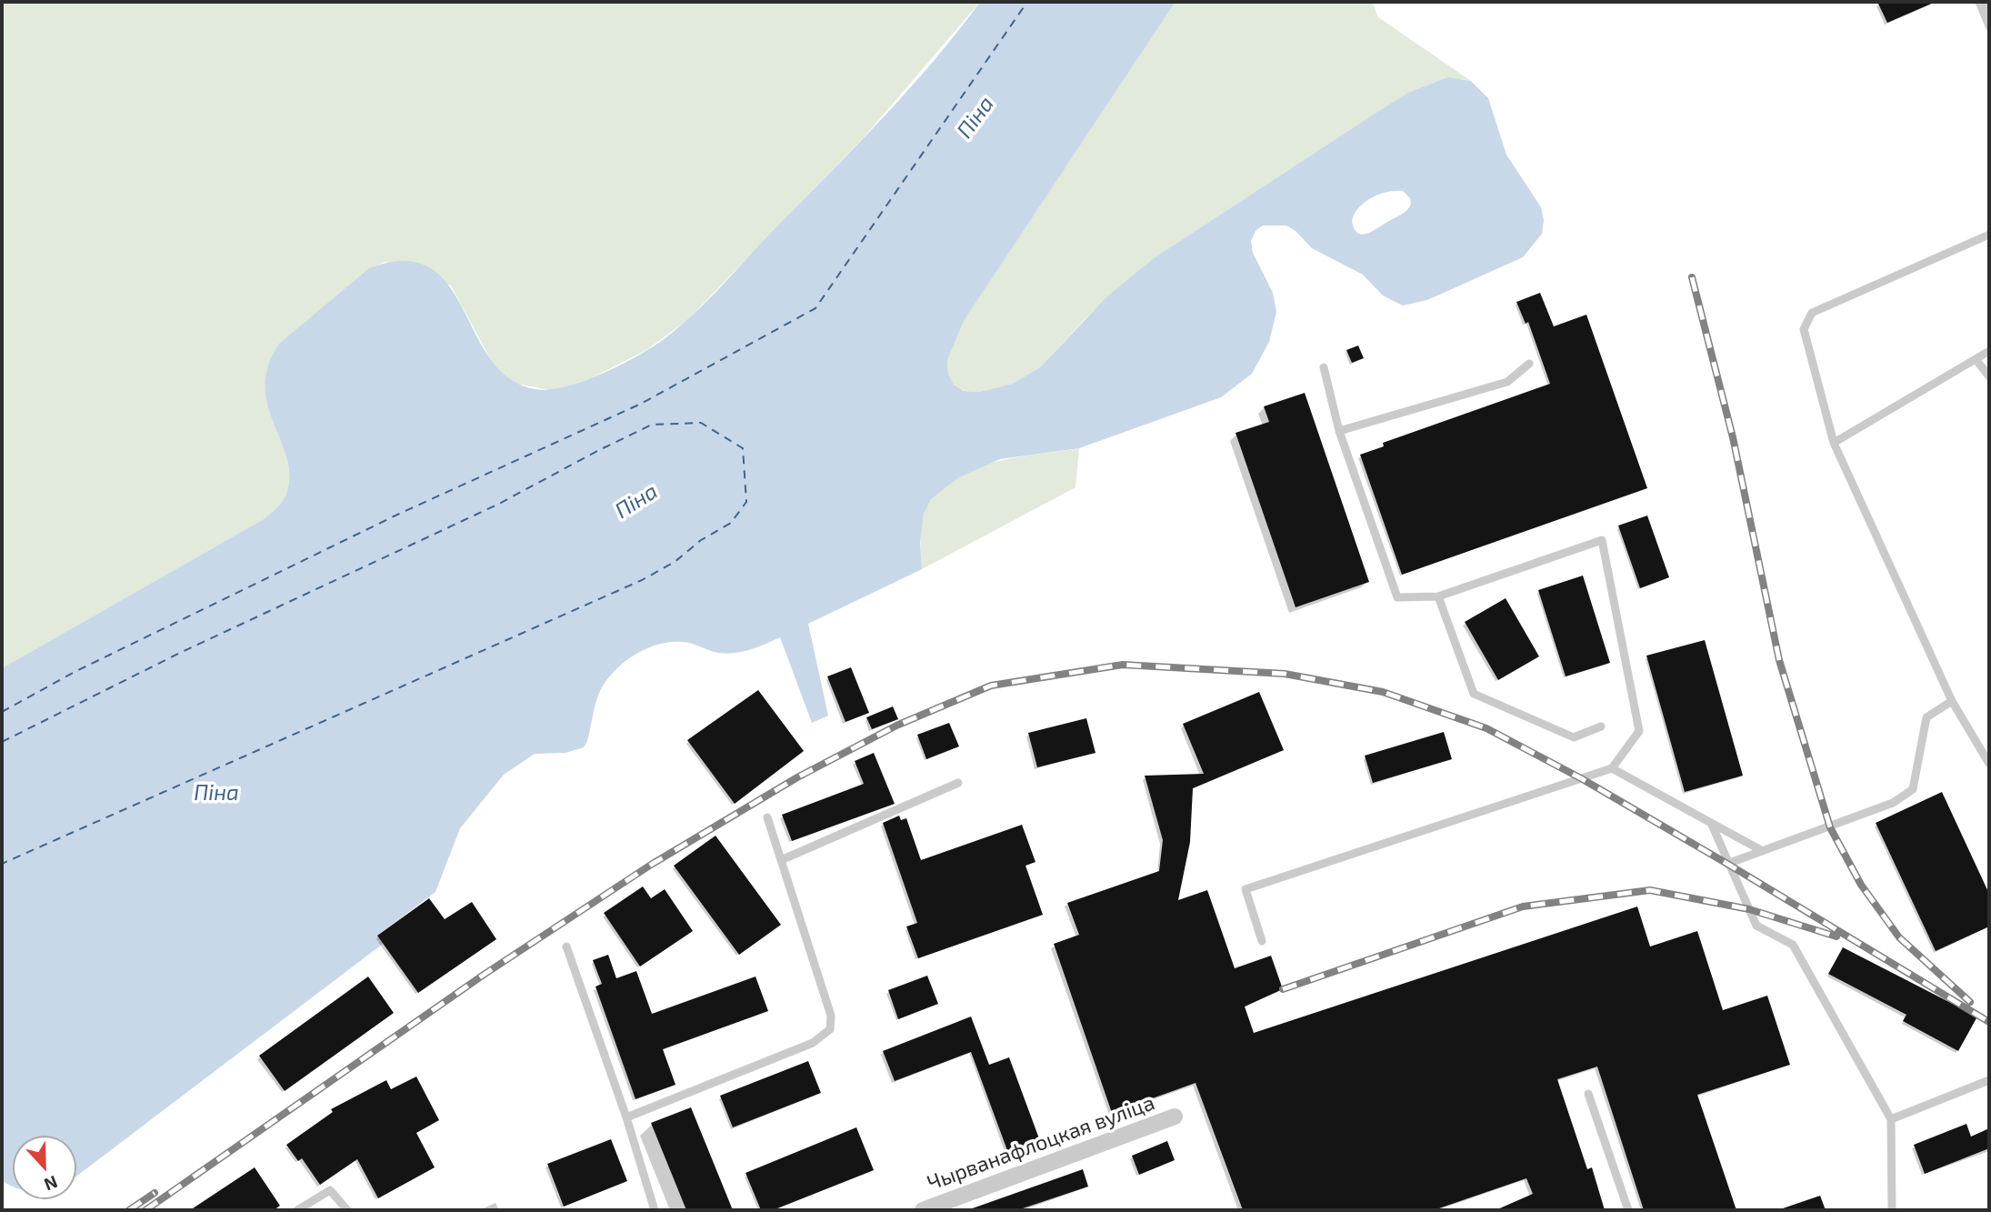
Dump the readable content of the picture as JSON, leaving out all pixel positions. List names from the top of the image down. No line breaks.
{"streets":{"street":["Чырванафлоцкая вуліца"]},"water":["Піна"],"north":"bottom"}
